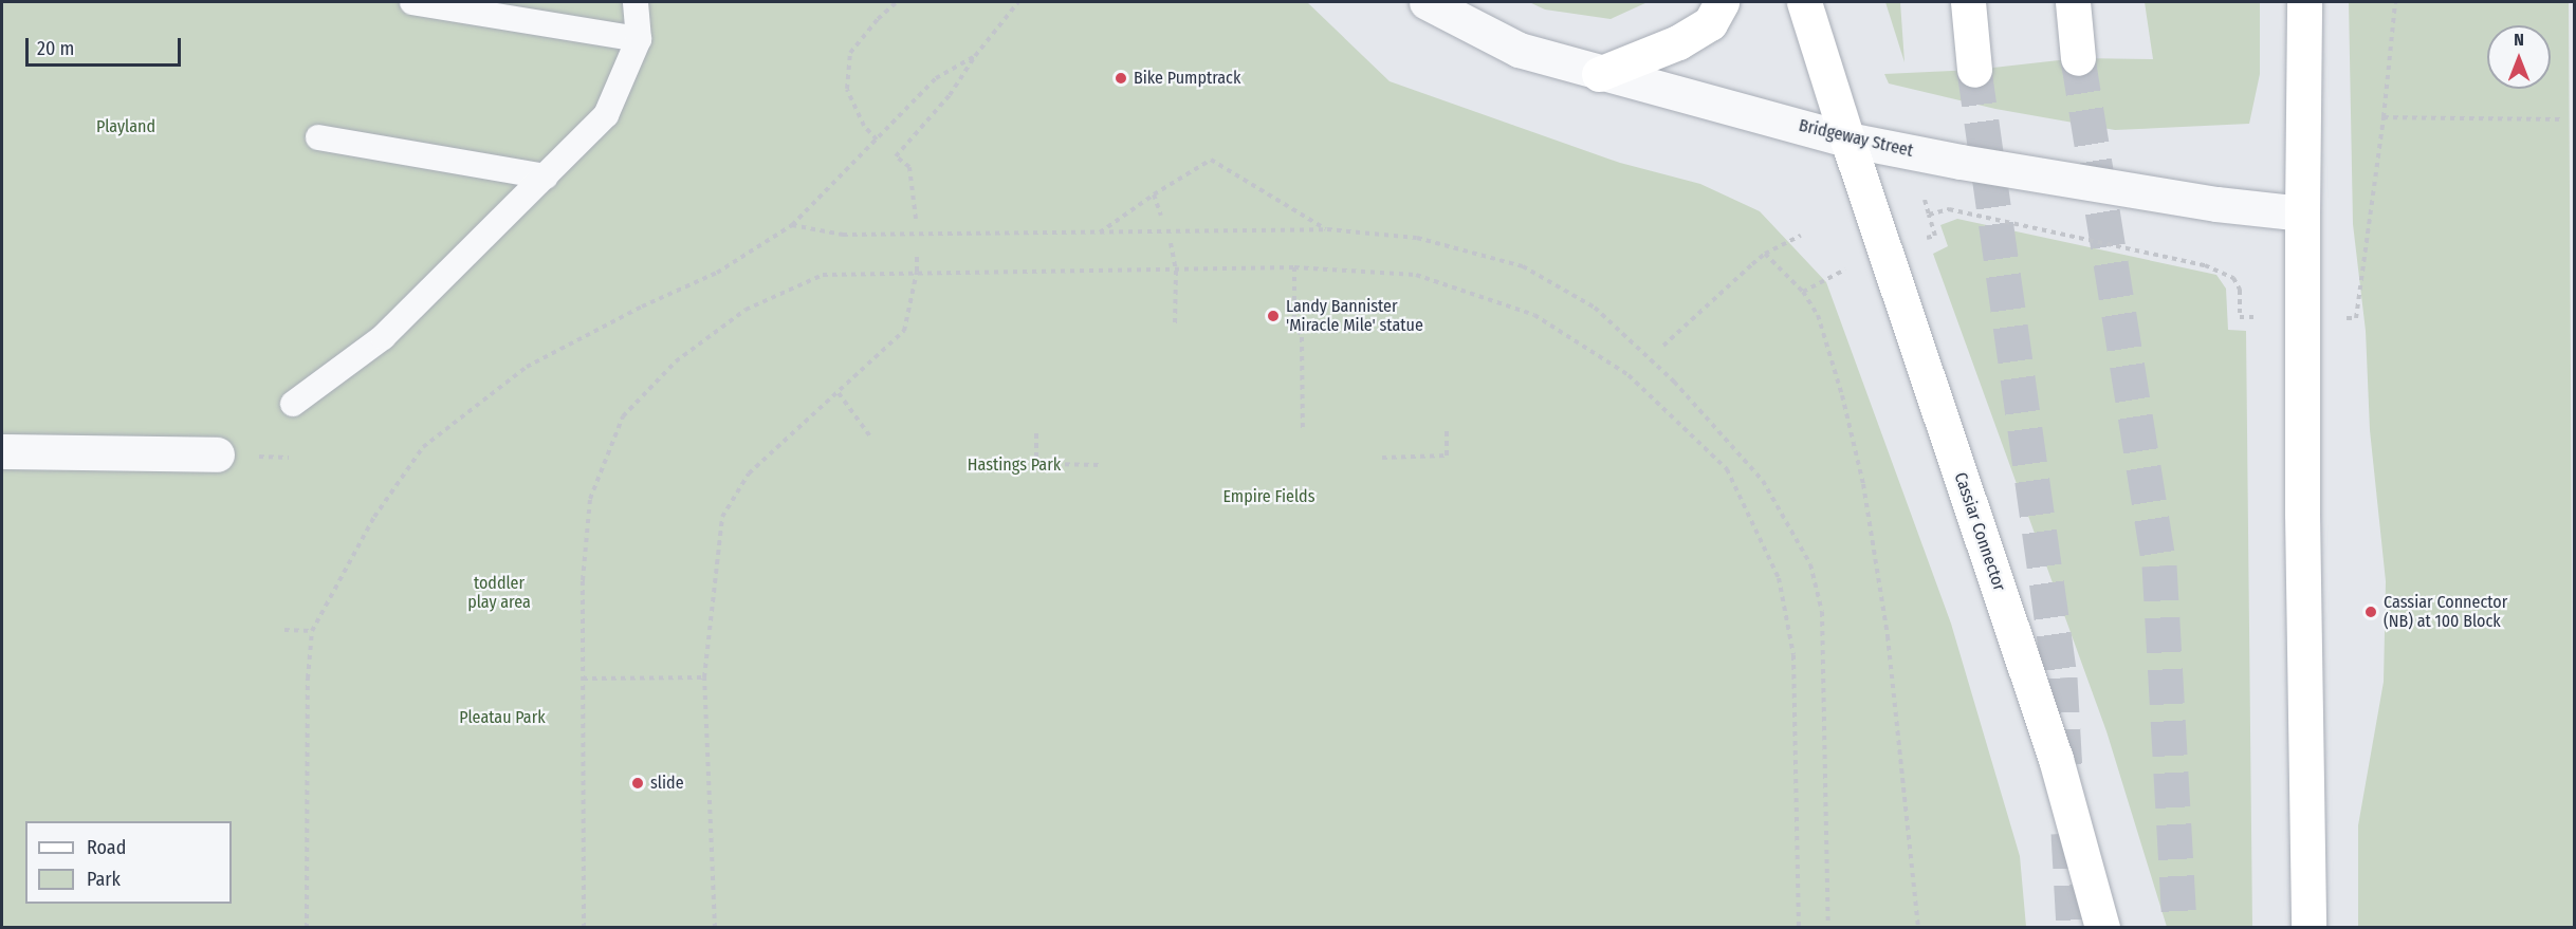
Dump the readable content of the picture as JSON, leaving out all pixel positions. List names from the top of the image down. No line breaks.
{"streets":{"main road":["Cassiar Connector"],"street":["Bridgeway Street"]},"crossings":[["Bridgeway Street","Cassiar Connector"]],"parks":["Playland","Hastings Park","Empire Fields","toddler play area","Pleatau Park"],"places":["Bike Pumptrack","Landy Bannister 'Miracle Mile' statue","Cassiar Connector (NB) at 100 Block","slide"],"legend":["Road","Park"],"scale_bar":"20 m","north":"top"}
